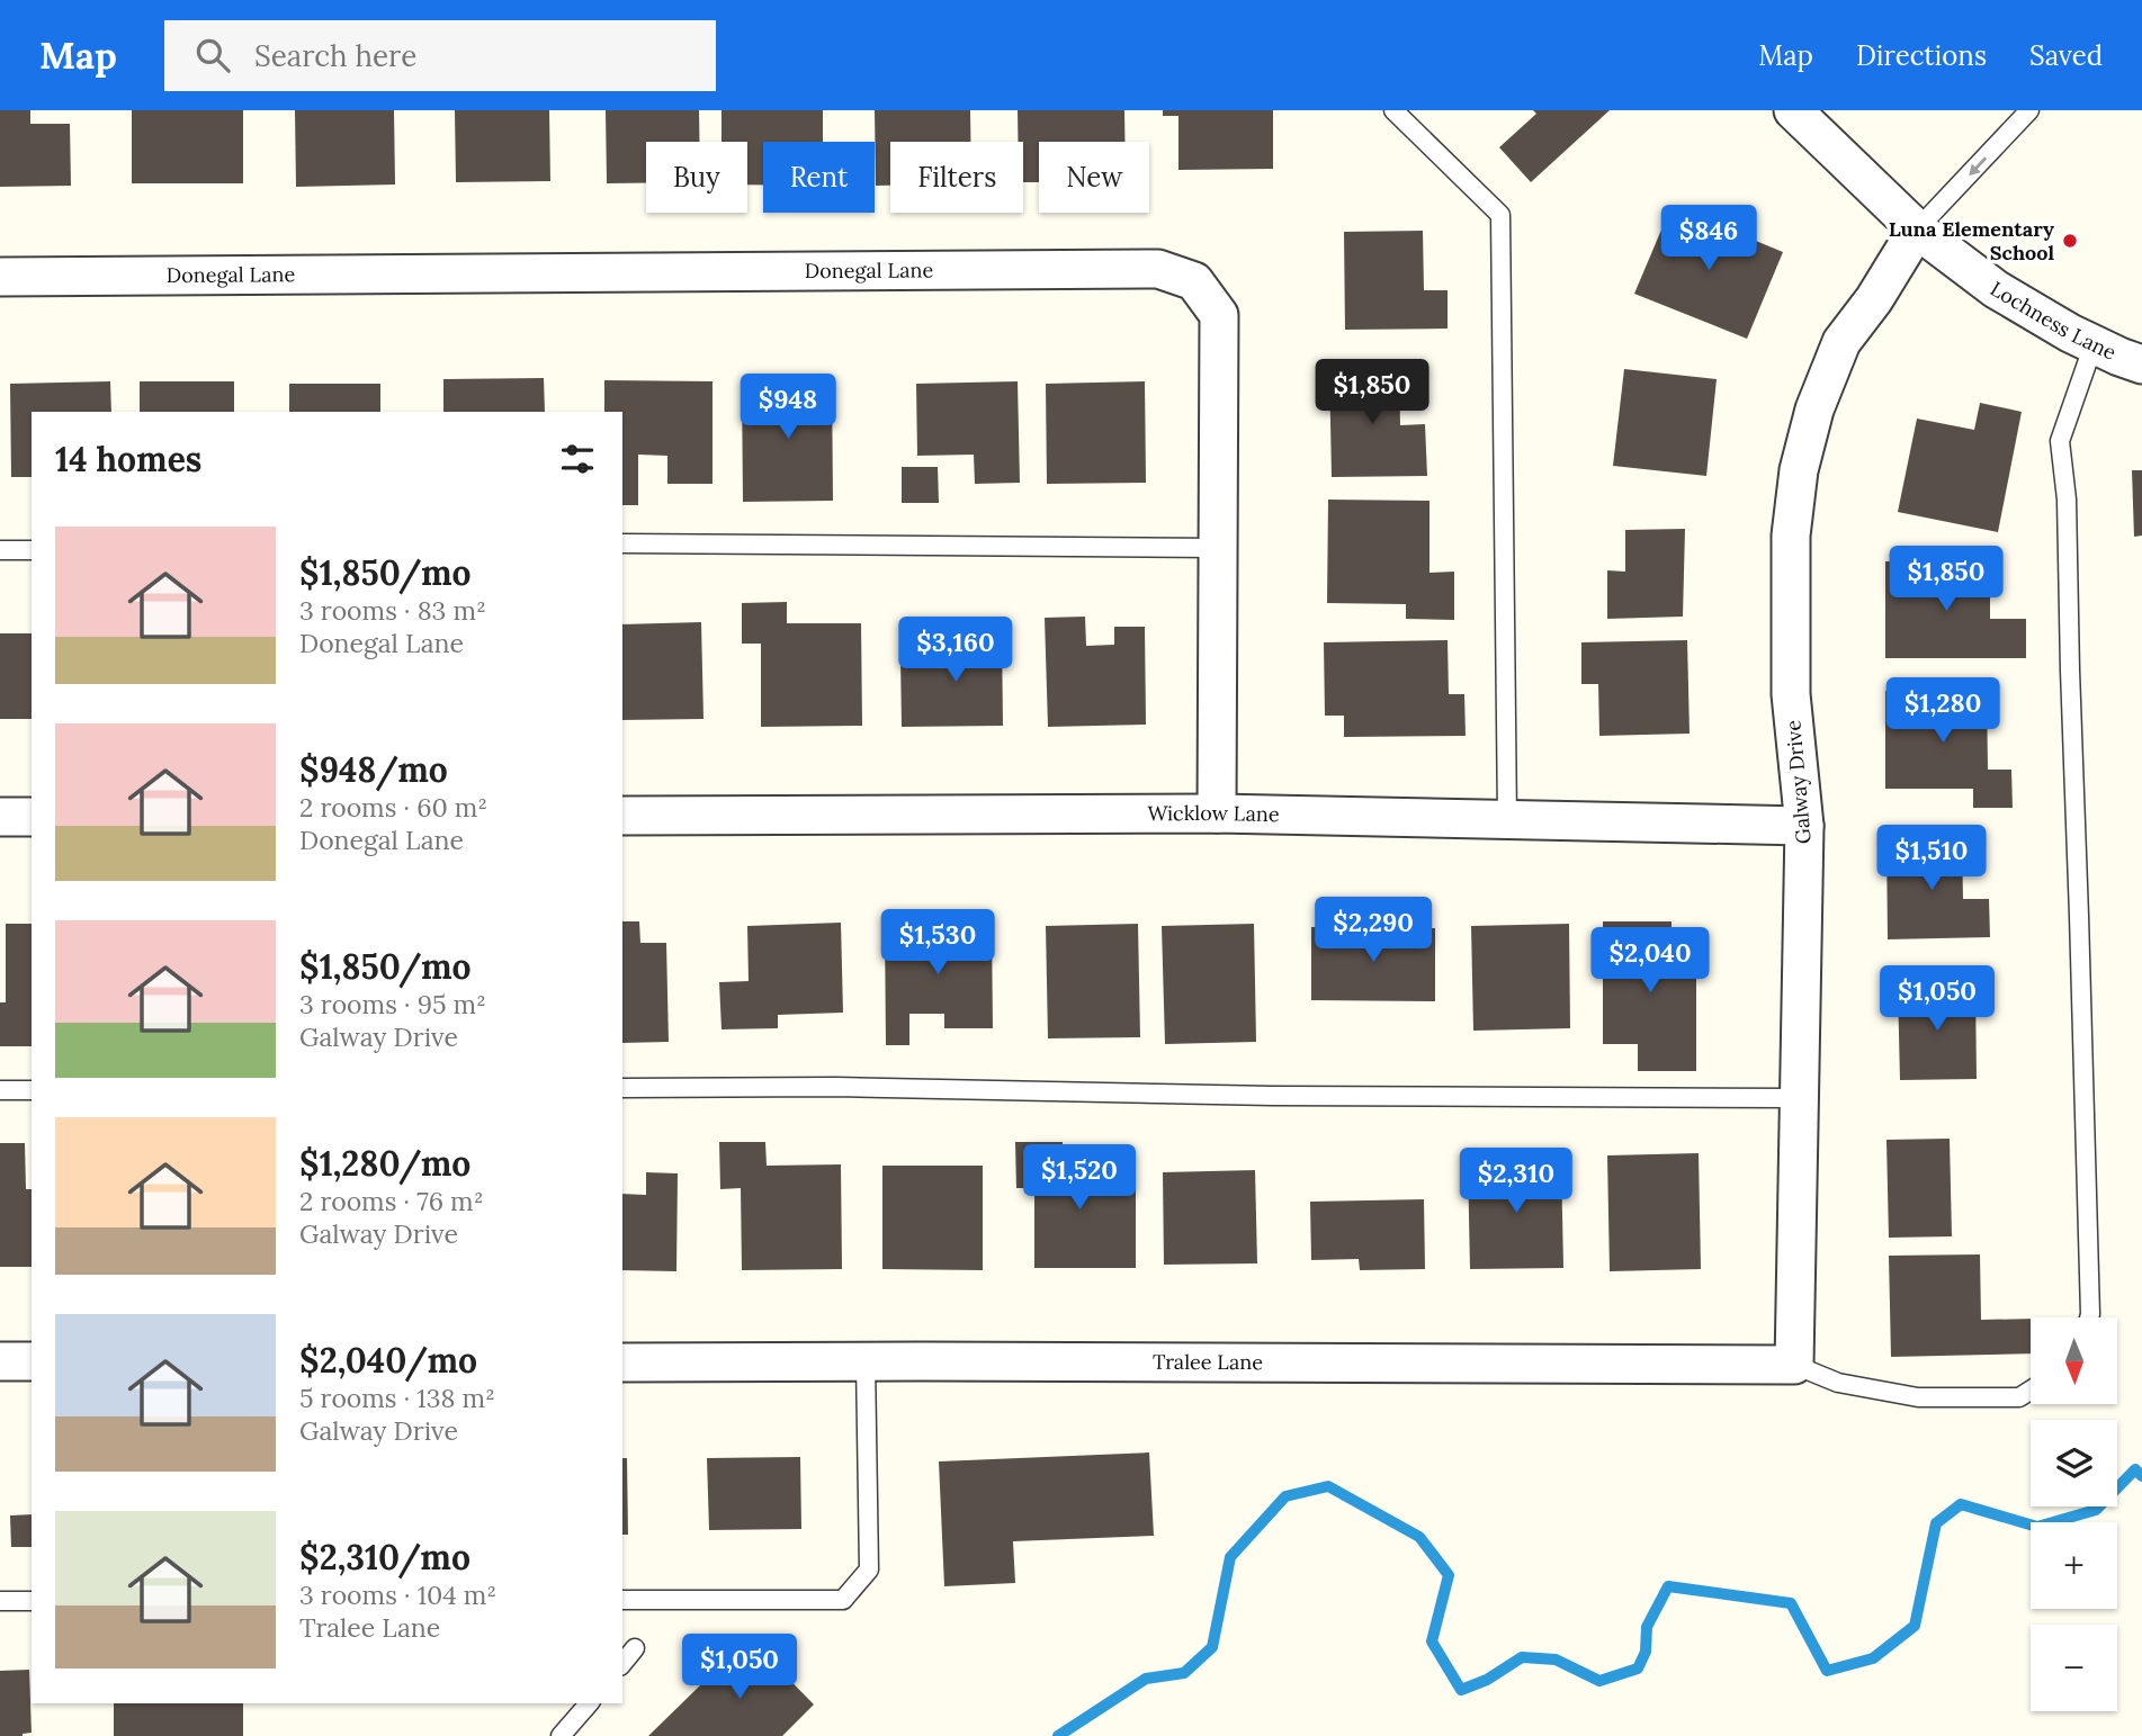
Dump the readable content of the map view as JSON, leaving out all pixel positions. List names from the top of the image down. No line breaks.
{"streets":{"street":["Donegal Lane","Lochness Lane","Galway Drive","Wicklow Lane","Tralee Lane"]},"crossings":[["Donegal Lane","Wicklow Lane"],["Lochness Lane","Galway Drive"],["Galway Drive","Wicklow Lane"],["Galway Drive","Tralee Lane"]],"places":["Luna Elementary School"],"north":"bottom","page":{"header":"Map","search":"Search here","nav":["Map","Directions","Saved"],"chip":["Buy","Rent","Filters","New"],"price":["$846","$1,850","$948","$1,850","$3,160","$1,280","$1,510","$2,290","$1,530","$2,040","$1,050","$1,520","$2,310","$1,050"],"heading":"14 homes","list":[{"name":"$1,850/mo","note":"3 rooms · 83 m² · Donegal Lane"},{"name":"$948/mo","note":"2 rooms · 60 m² · Donegal Lane"},{"name":"$1,850/mo","note":"3 rooms · 95 m² · Galway Drive"},{"name":"$1,280/mo","note":"2 rooms · 76 m² · Galway Drive"},{"name":"$2,040/mo","note":"5 rooms · 138 m² · Galway Drive"},{"name":"$2,310/mo","note":"3 rooms · 104 m² · Tralee Lane"}],"map_buttons":["+","−"]}}
